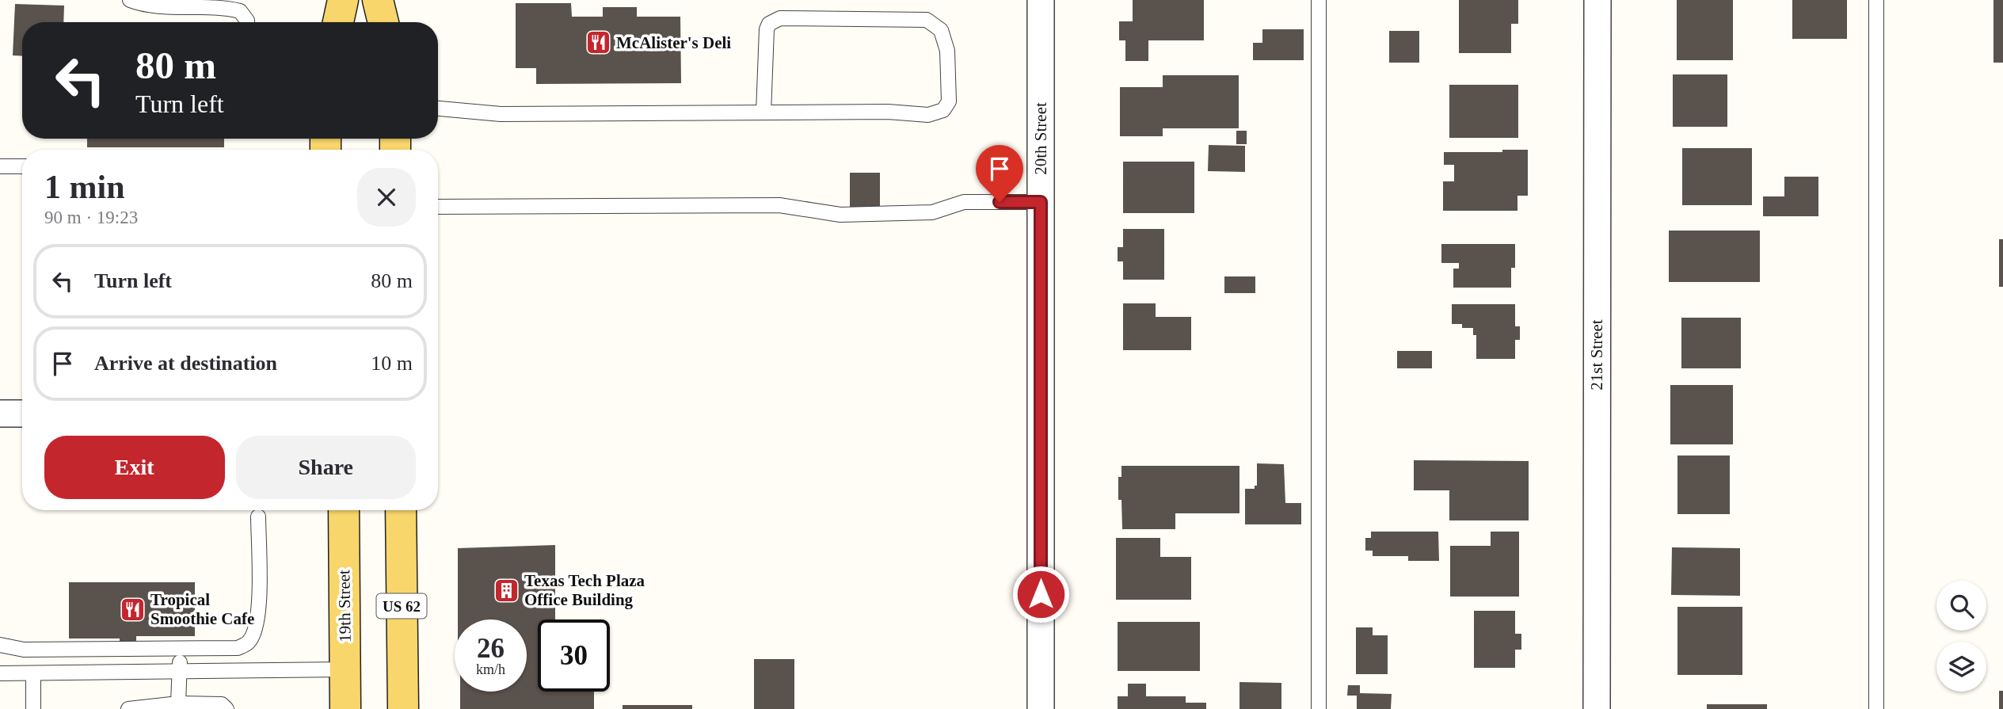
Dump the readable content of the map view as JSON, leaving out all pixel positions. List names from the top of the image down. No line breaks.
{"streets":{"main road":["19th Street","US 62"],"street":["20th Street","21st Street"]},"places":{"restaurant":["McAlister's Deli","Tropical Smoothie Cafe"],"building":["Texas Tech Plaza Office Building"]},"page":{"turn":["80 m","Turn left"],"heading":["1 min","90 m · 19:23"],"list":[{"name":"Turn left","value":"80 m"},{"name":"Arrive at destination","value":"10 m"}],"buttons":["Exit","Share"],"speed":"26 km/h","limit":"30"}}
